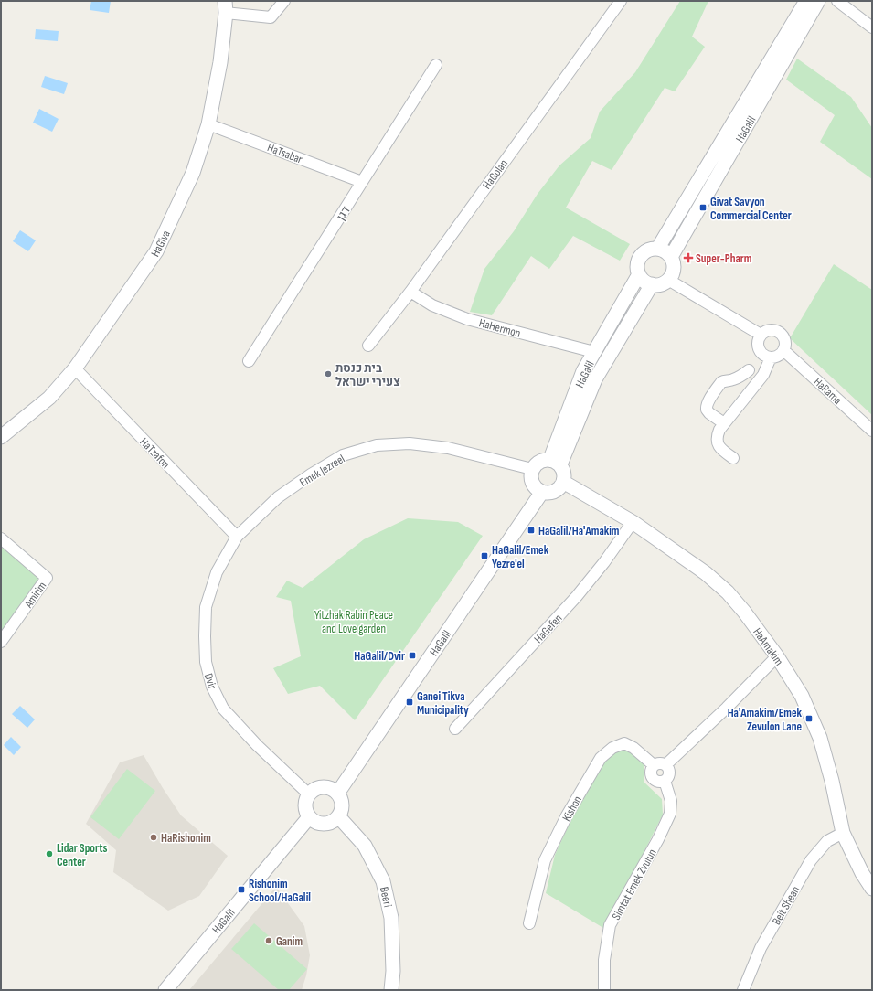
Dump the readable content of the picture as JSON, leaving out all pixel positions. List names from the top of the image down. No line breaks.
{"streets":{"street":["HaGalil","HaTsabar","HaGolan","דגן","HaGiva","HaHermon","HaRama","HaTzafon","Emek Jezreel","Amirim","HaGefen","HaAmakim","Dvir","Kishon","Simtat Emek Zvulun","Beeri","Beit Shean"]},"crossings":[["HaGalil","HaHermon"],["HaGalil","Emek Jezreel"],["HaGalil","HaAmakim"],["HaGalil","Dvir"],["HaGalil","Beeri"],["HaTsabar","דגן"],["HaTsabar","HaGiva"],["HaGolan","HaHermon"],["HaGiva","HaTzafon"],["HaTzafon","Emek Jezreel"],["HaTzafon","Dvir"],["Emek Jezreel","HaAmakim"],["Emek Jezreel","Dvir"],["HaGefen","HaAmakim"],["HaAmakim","Beit Shean"],["Dvir","Beeri"],["Kishon","Simtat Emek Zvulun"]],"parks":["Yitzhak Rabin Peace and Love garden"],"places":{"transit":["Givat Savyon Commercial Center","HaGalil/Ha'Amakim","HaGalil/Emek Yezre'el","HaGalil/Dvir","Ganei Tikva Municipality","Ha'Amakim/Emek Zevulon Lane","Rishonim School/HaGalil"],"health":["Super-Pharm"],"other":["בית כנסת צעירי ישראל","HaRishonim","Lidar Sports Center","Ganim"]}}
